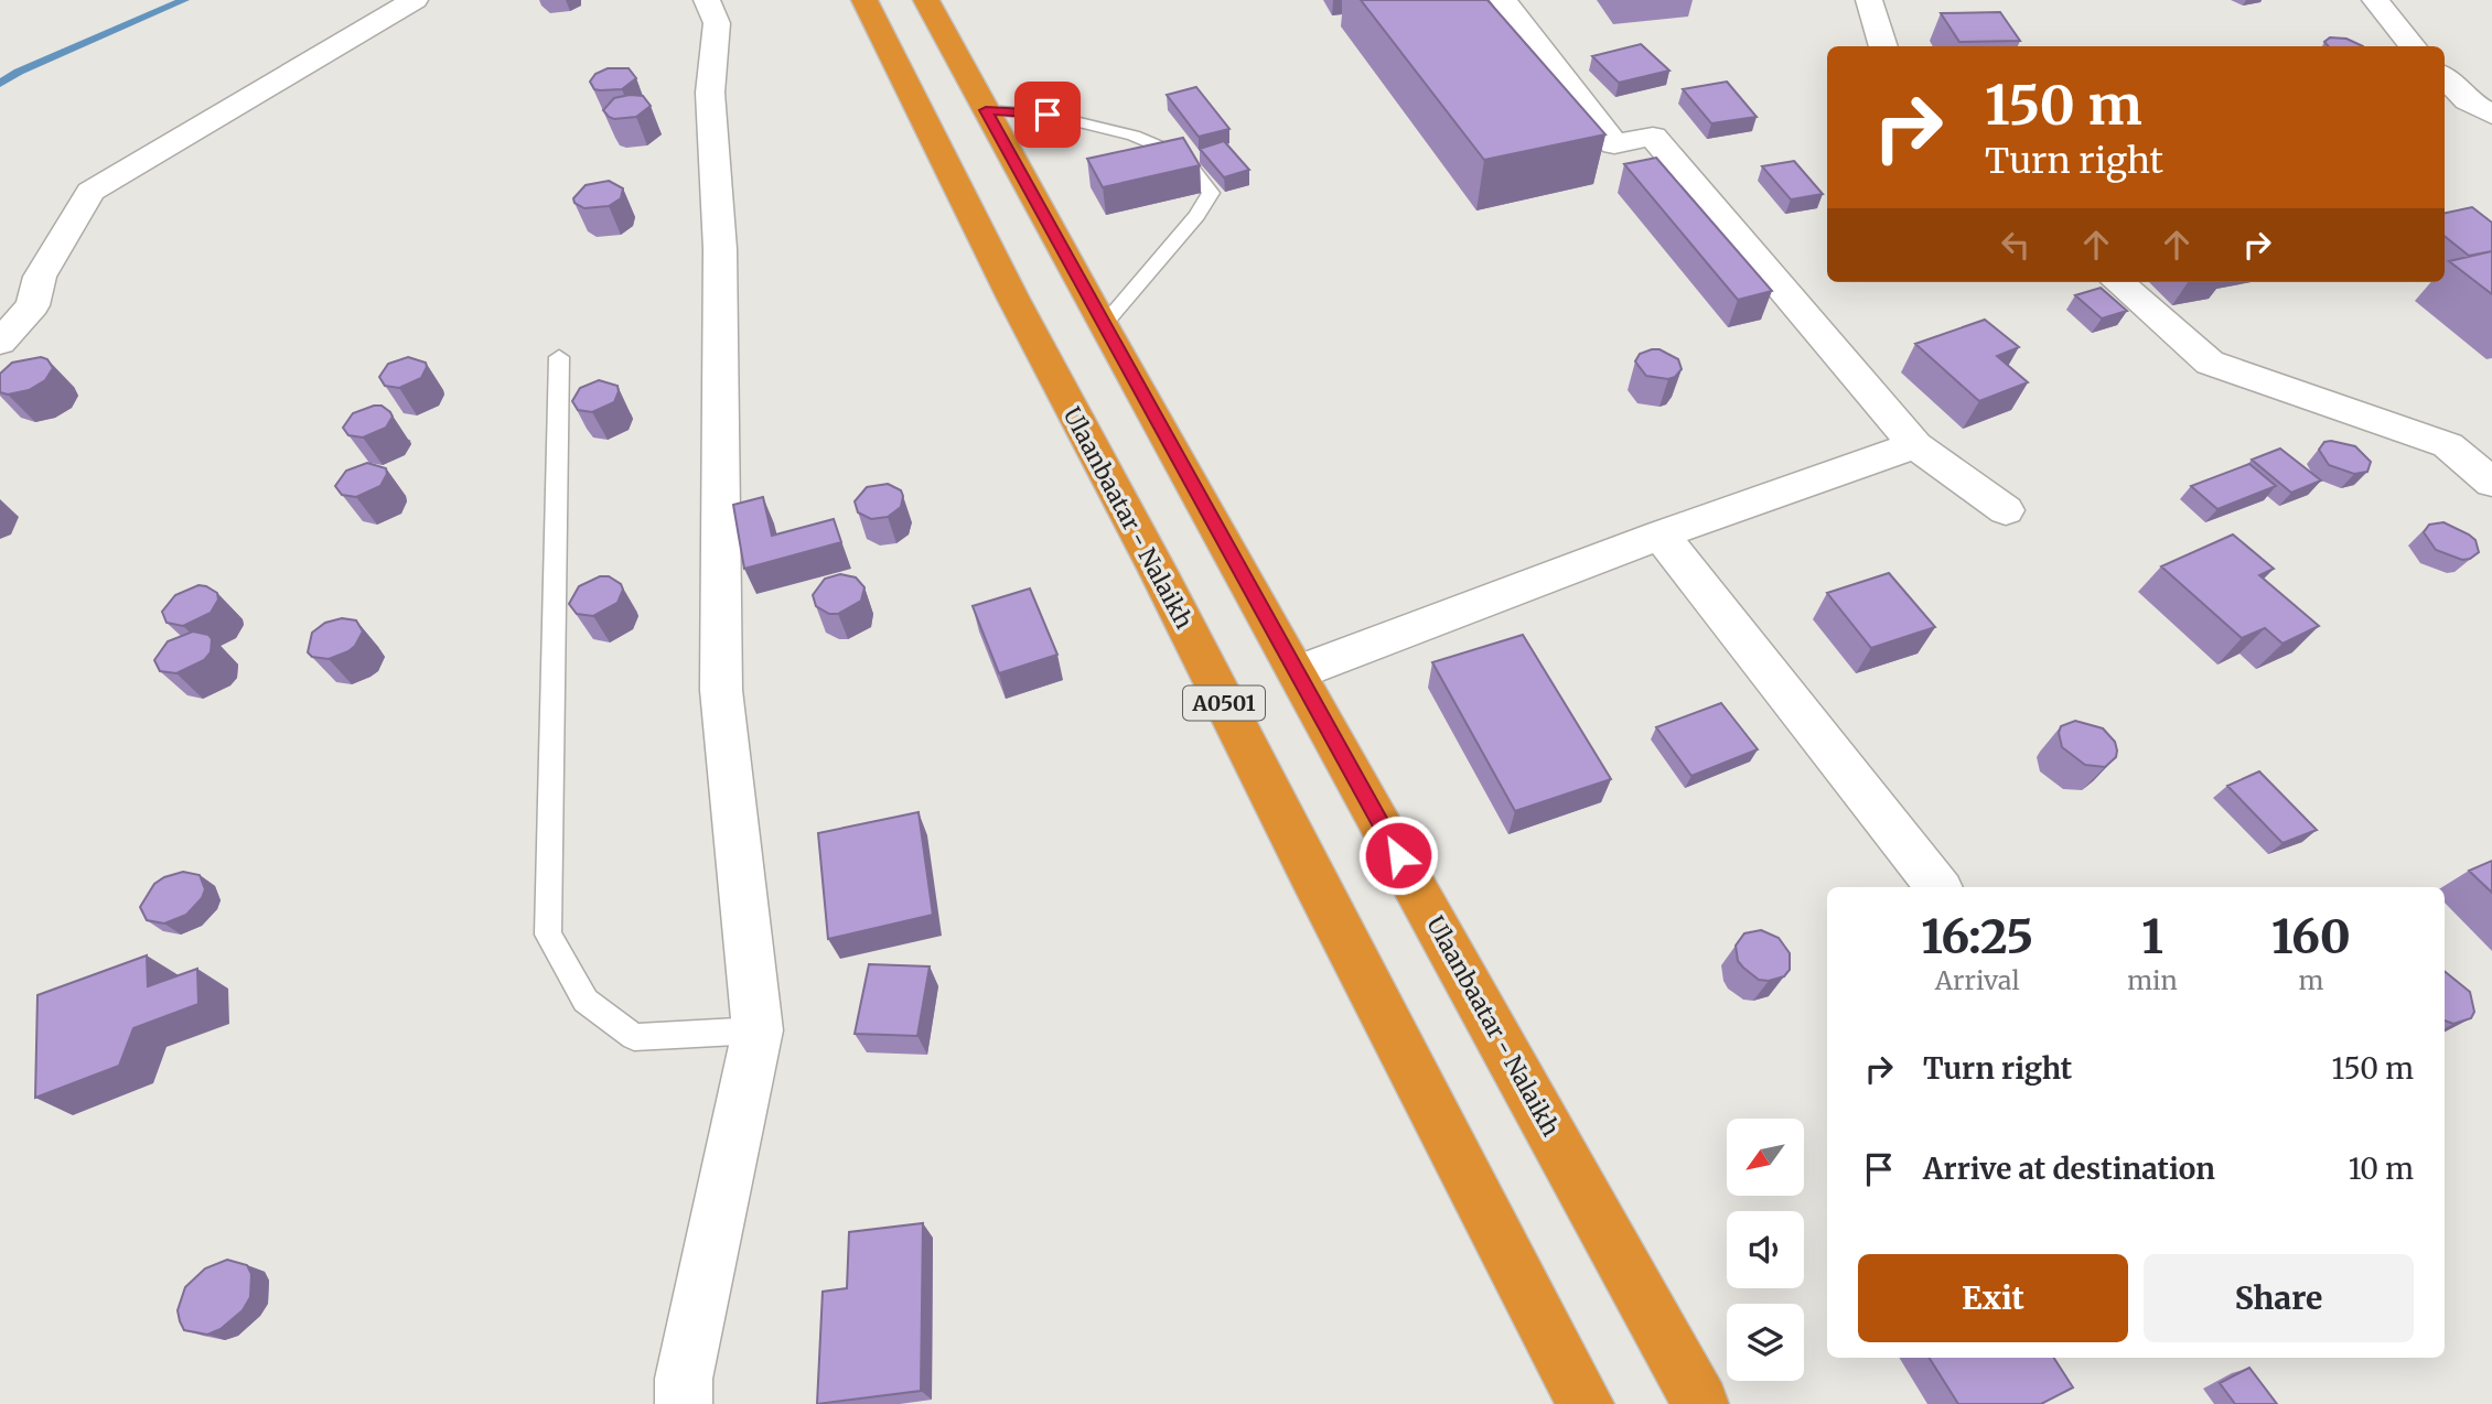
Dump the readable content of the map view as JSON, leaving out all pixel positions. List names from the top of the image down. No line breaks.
{"streets":{"highway":["Ulaanbaatar - Nalaikh","A0501"]},"north":"bottom left","page":{"turn":["150 m","Turn right"],"eta":["16:25","Arrival","1","min","160","m"],"list":[{"name":"Turn right","value":"150 m"},{"name":"Arrive at destination","value":"10 m"}],"buttons":["Exit","Share"]}}
